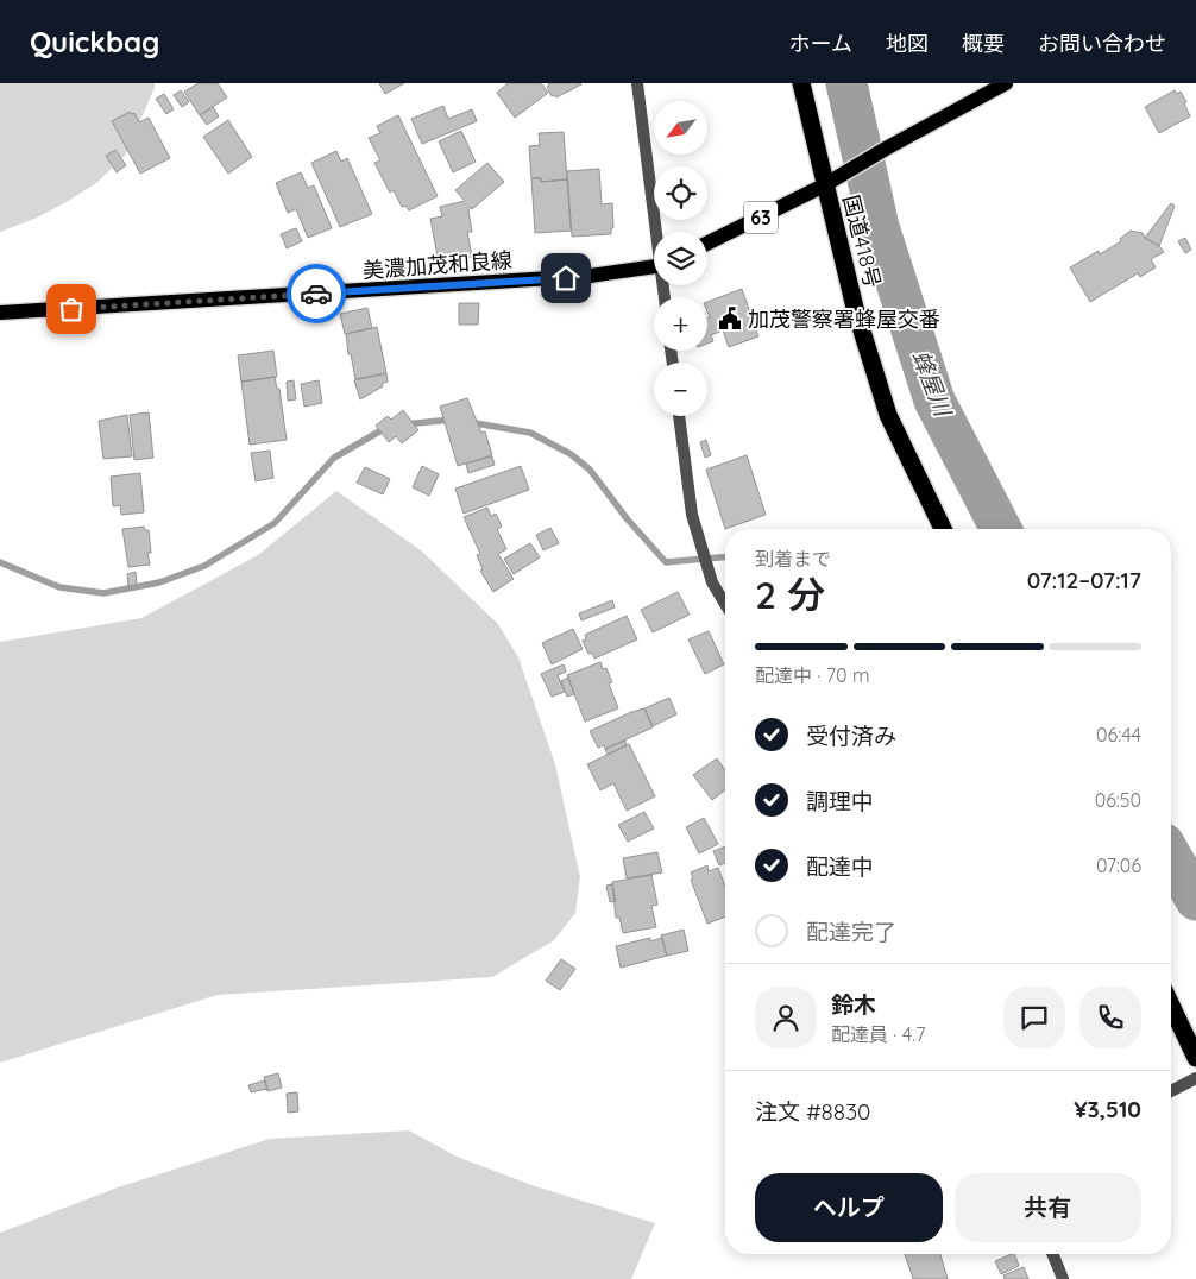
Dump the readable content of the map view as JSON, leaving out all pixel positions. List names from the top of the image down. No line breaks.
{"streets":{"highway":["国道418号"],"main road":["63","美濃加茂和良線"]},"crossings":[["63","国道418号"]],"water":["蜂屋川"],"places":{"public building":["加茂警察署蜂屋交番"]},"north":"bottom left","page":{"header":"Quickbag","nav":["ホーム","地図","概要","お問い合わせ"],"map_buttons":["+","−"],"heading":["2 分","到着まで","07:12–07:17"],"panel":["鈴木","配達員 · 4.7","注文 #8830","¥3,510"],"bar":"配達中 · 70 m","list":[["受付済み","06:44"],["調理中","06:50"],["配達中","07:06"],"配達完了"],"buttons":["ヘルプ","共有"]}}
